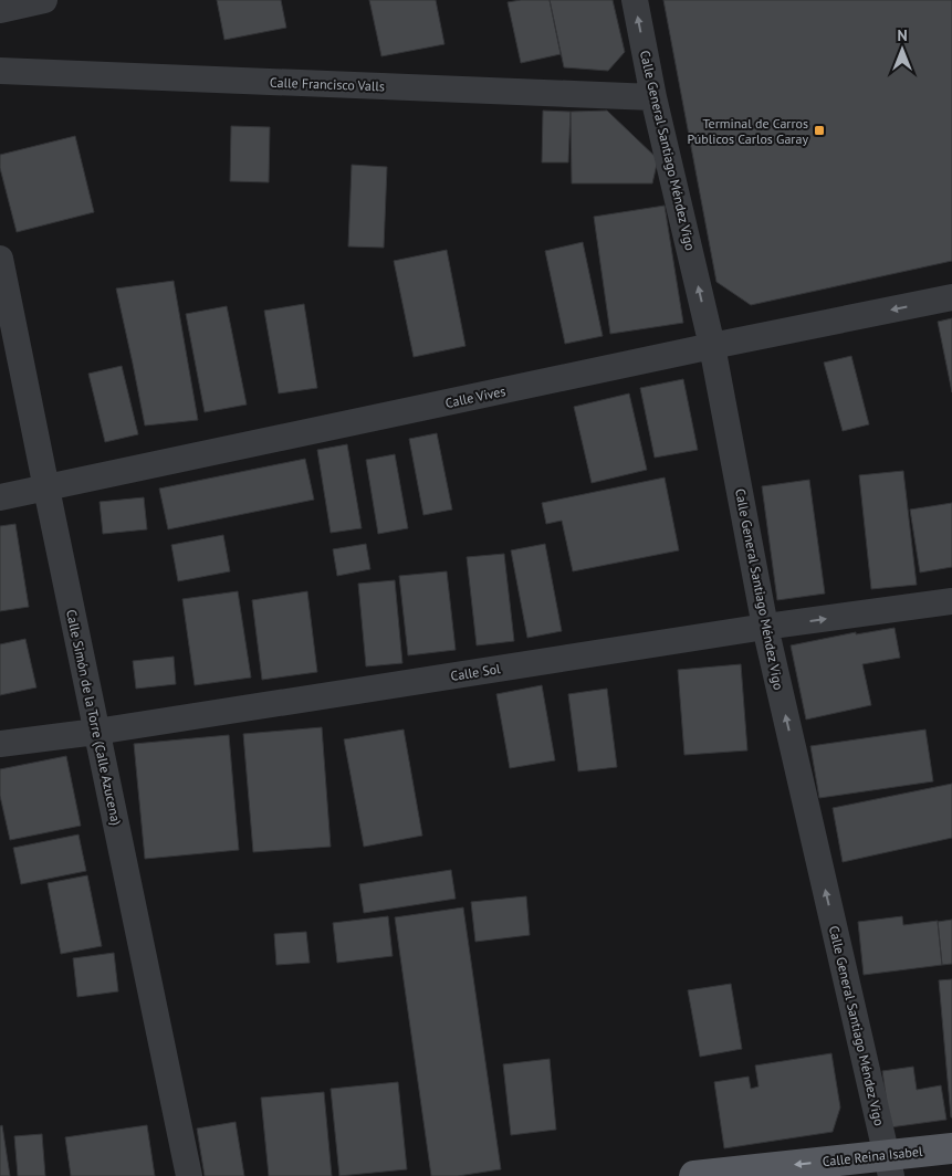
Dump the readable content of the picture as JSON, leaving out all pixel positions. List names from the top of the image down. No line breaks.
{"streets":{"main road":["Calle Reina Isabel"],"street":["Calle Francisco Valls","Calle General Santiago Méndez Vigo","Calle Vives","Calle Sol","Calle Simón de la Torre (Calle Azucena)"]},"crossings":[["Calle Francisco Valls","Calle General Santiago Méndez Vigo"],["Calle General Santiago Méndez Vigo","Calle Vives"],["Calle General Santiago Méndez Vigo","Calle Sol"],["Calle General Santiago Méndez Vigo","Calle Reina Isabel"],["Calle Vives","Calle Simón de la Torre (Calle Azucena)"],["Calle Sol","Calle Simón de la Torre (Calle Azucena)"]],"one_way":["Calle General Santiago Méndez Vigo","Calle Reina Isabel"],"places":{"transit":["Terminal de Carros Públicos Carlos Garay"]},"north":"top"}
